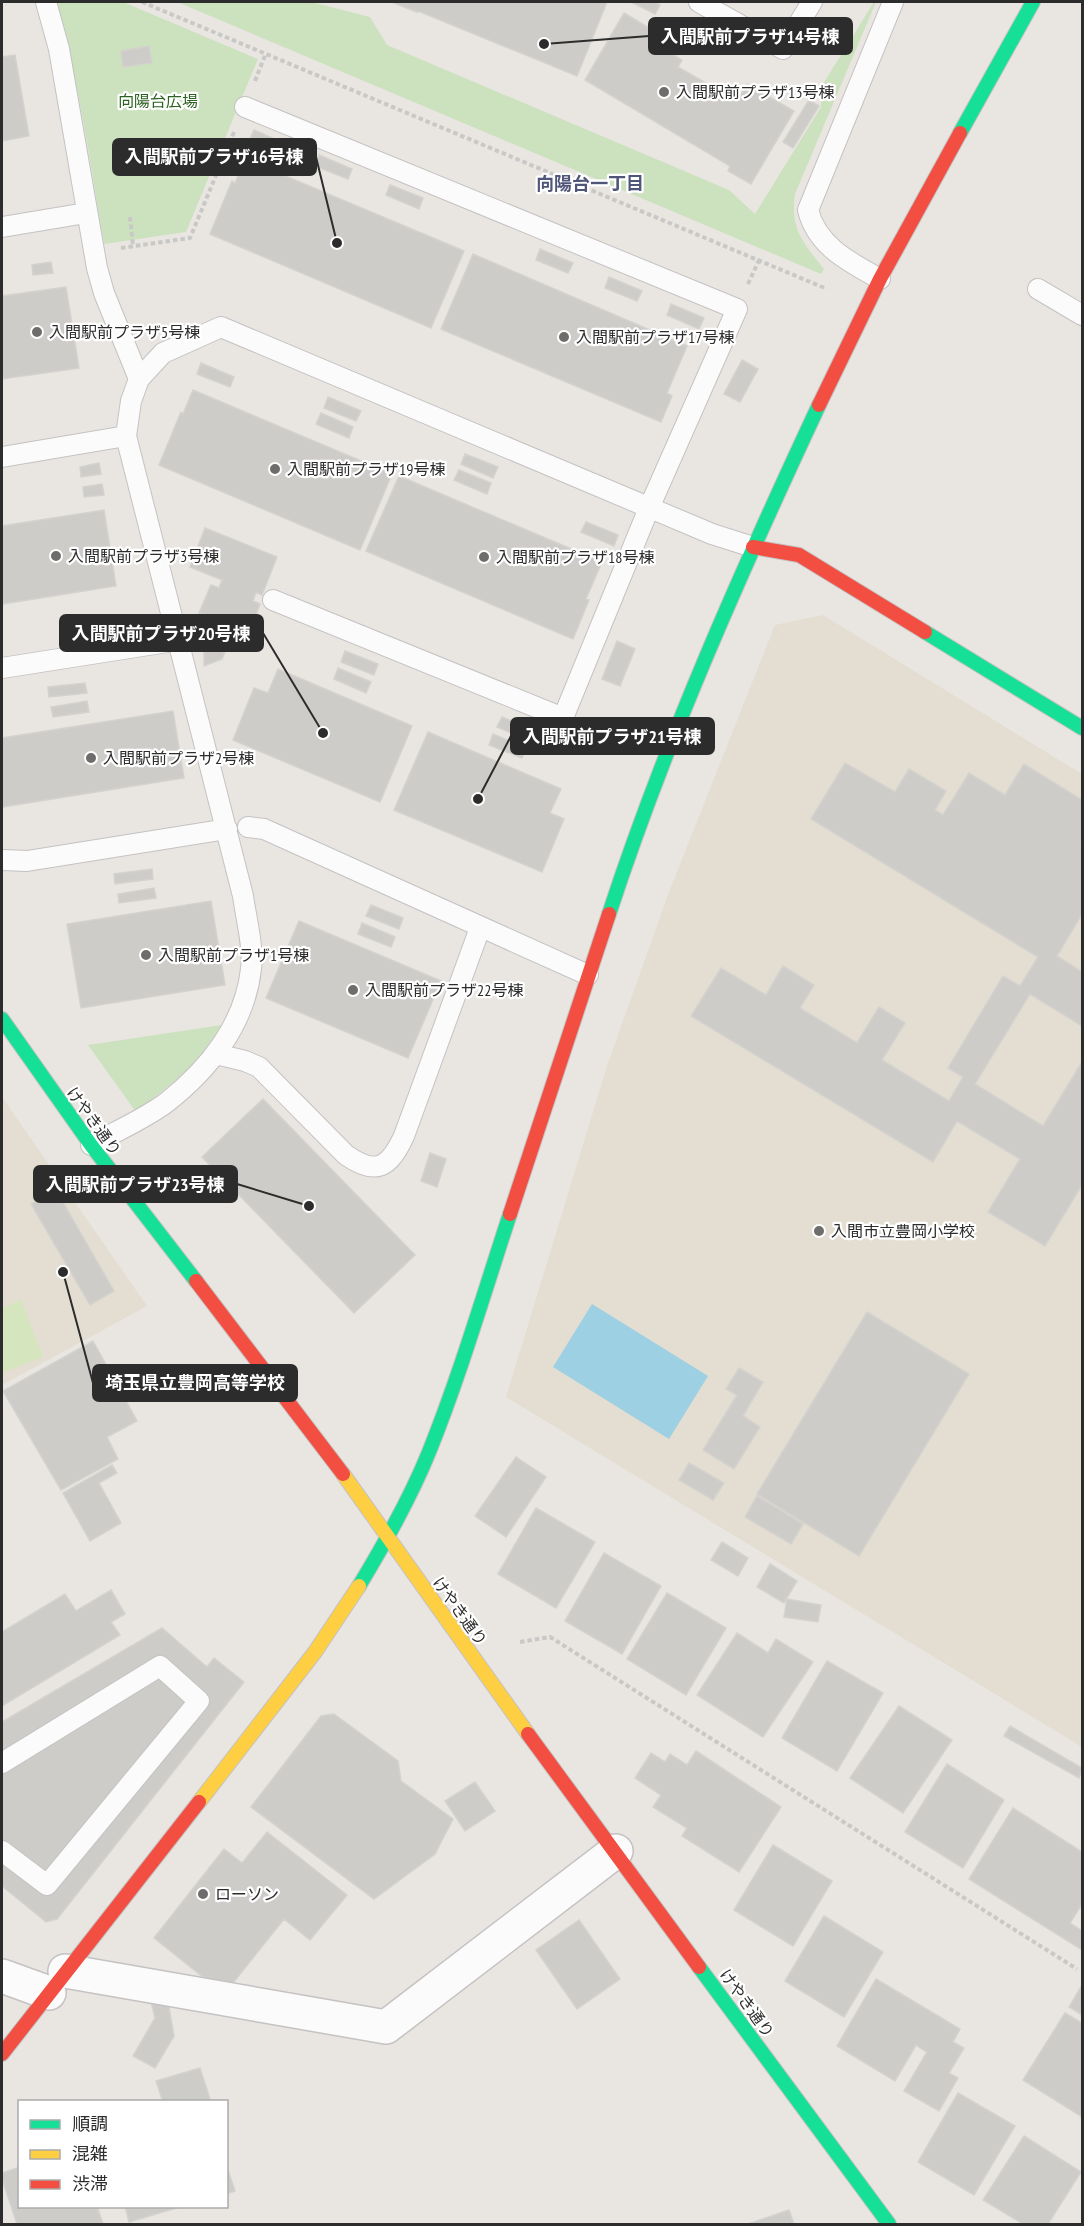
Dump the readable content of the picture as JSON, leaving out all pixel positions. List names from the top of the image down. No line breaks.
{"streets":{"street":["けやき通り"]},"districts":["向陽台一丁目"],"parks":["向陽台広場"],"places":["入間駅前プラザ14号棟","入間駅前プラザ13号棟","入間駅前プラザ16号棟","入間駅前プラザ5号棟","入間駅前プラザ17号棟","入間駅前プラザ19号棟","入間駅前プラザ3号棟","入間駅前プラザ18号棟","入間駅前プラザ20号棟","入間駅前プラザ2号棟","入間駅前プラザ21号棟","入間駅前プラザ1号棟","入間駅前プラザ22号棟","入間駅前プラザ23号棟","入間市立豊岡小学校","埼玉県立豊岡高等学校","ローソン"],"legend":["順調","混雑","渋滞"]}
